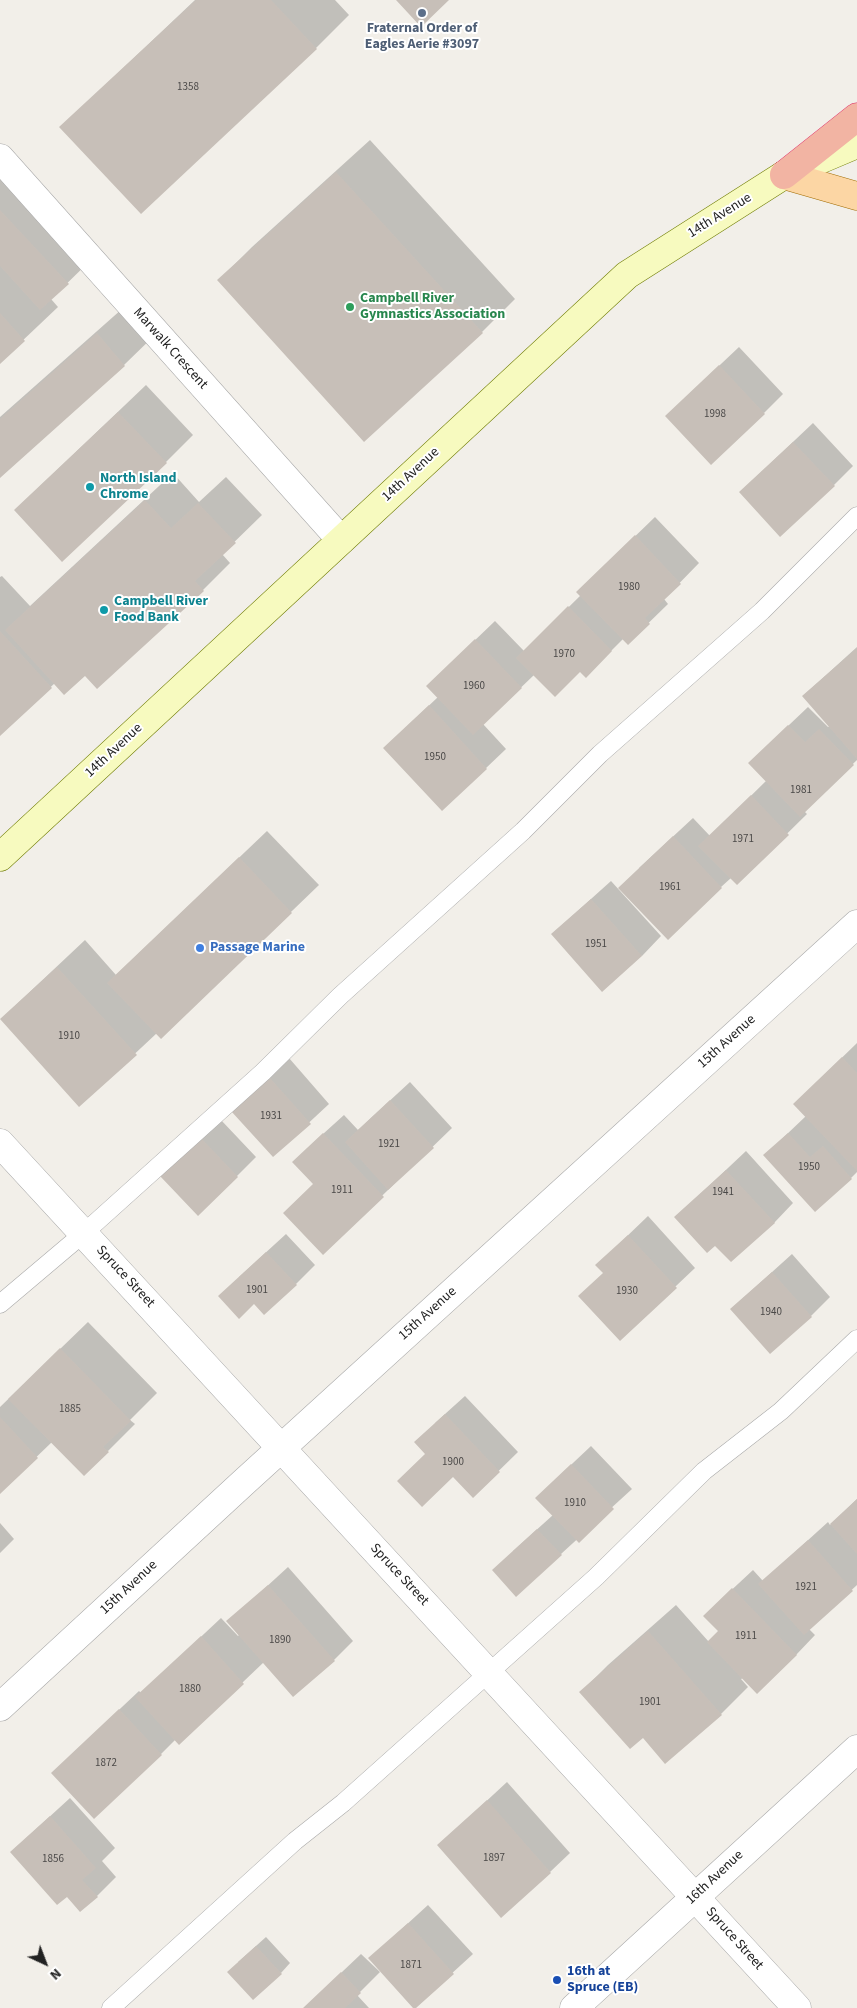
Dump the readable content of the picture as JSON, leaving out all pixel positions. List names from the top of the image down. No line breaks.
{"streets":{"main road":["14th Avenue"],"street":["Marwalk Crescent","15th Avenue","Spruce Street","16th Avenue"]},"crossings":[["14th Avenue","Marwalk Crescent"],["15th Avenue","Spruce Street"],["Spruce Street","16th Avenue"]],"places":["Fraternal Order of Eagles Aerie #3097","Campbell River Gymnastics Association","North Island Chrome","Campbell River Food Bank","Passage Marine","16th at Spruce (EB)"],"house_numbers":["1358","1998","1980","1970","1960","1950","1981","1971","1961","1951","1910","1931","1921","1950","1911","1941","1901","1930","1940","1885","1900","1910","1921","1911","1890","1880","1901","1872","1897","1856","1871"],"north":"bottom right"}
